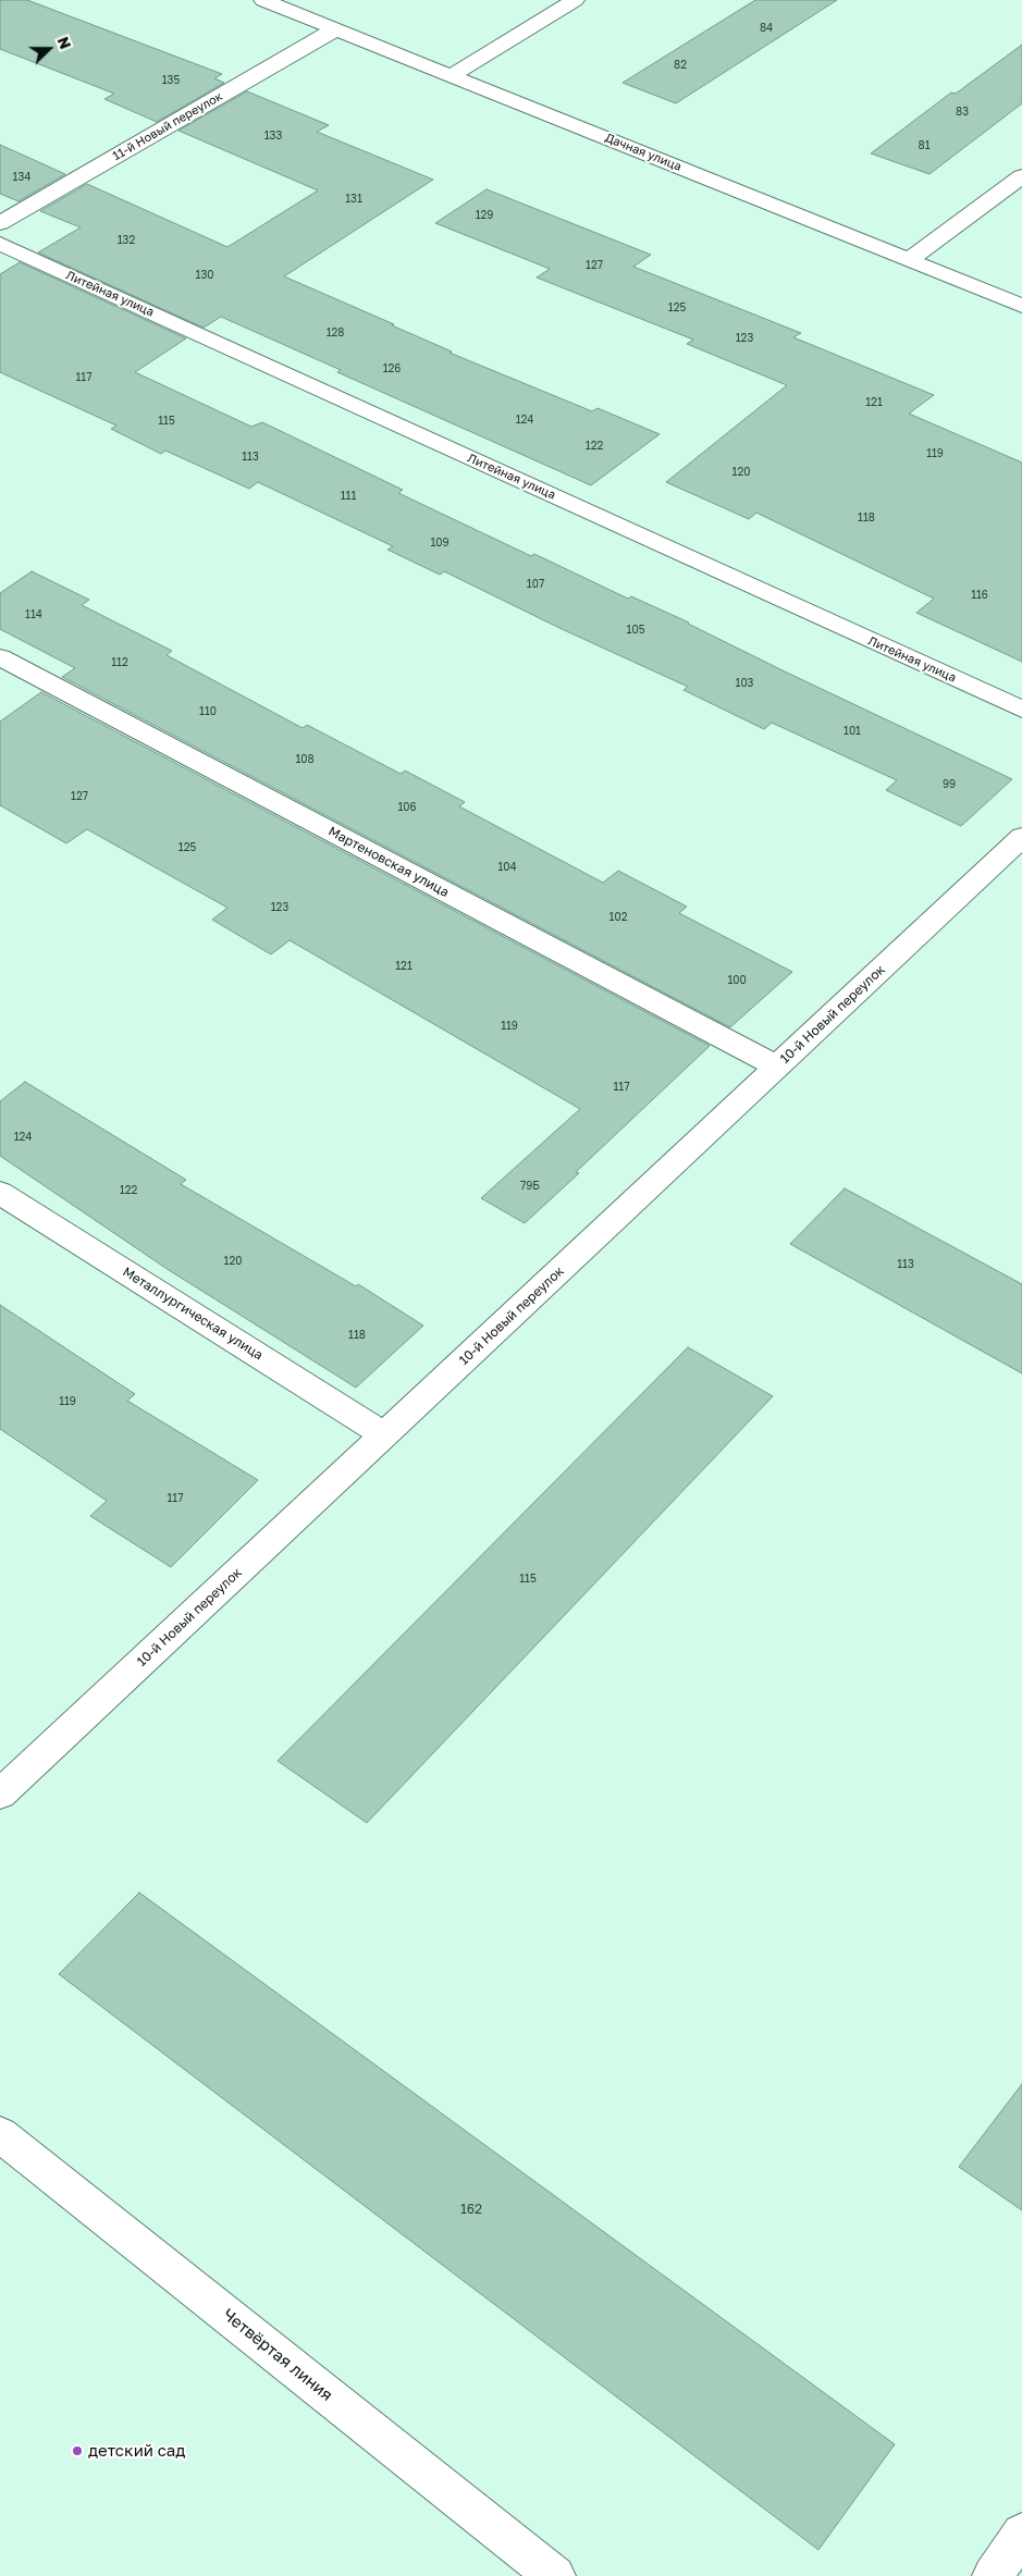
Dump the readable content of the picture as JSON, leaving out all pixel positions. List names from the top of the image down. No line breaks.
{"streets":{"street":["11-й Новый переулок","Дачная улица","Литейная улица","Мартеновская улица","10-й Новый переулок","Металлургическая улица","Четвёртая линия"]},"crossings":[["11-й Новый переулок","Дачная улица"],["Мартеновская улица","10-й Новый переулок"],["10-й Новый переулок","Металлургическая улица"]],"places":["детский сад"],"house_numbers":["84","82","135","83","133","81","134","131","129","132","127","130","125","128","123","126","117","121","124","115","122","119","113","120","111","118","109","107","116","114","105","112","103","110","101","108","99","127","106","125","104","123","102","121","100","119","117","124","79Б","122","120","113","118","119","117","115","162"],"north":"right"}
